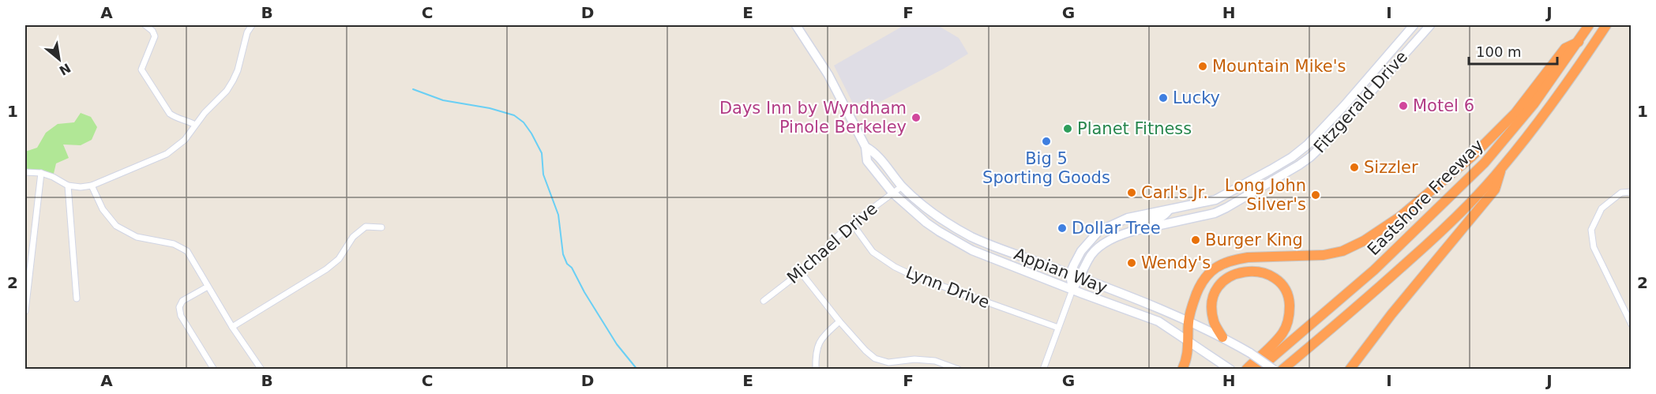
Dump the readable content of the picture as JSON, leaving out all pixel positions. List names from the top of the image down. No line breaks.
{"streets":{"highway":["Eastshore Freeway"],"main road":["Fitzgerald Drive","Appian Way"],"street":["Michael Drive","Lynn Drive"]},"crossings":[["Fitzgerald Drive","Appian Way"],["Michael Drive","Appian Way"],["Michael Drive","Lynn Drive"]],"places":["Mountain Mike's","Lucky","Motel 6","Days Inn by Wyndham Pinole Berkeley","Planet Fitness","Big 5 Sporting Goods","Sizzler","Carl's Jr.","Long John Silver's","Dollar Tree","Burger King","Wendy's"],"scale_bar":"100 m","north":"bottom right","grid":{"columns":["A","B","C","D","E","F","G","H","I","J"],"rows":["1","2"]}}
